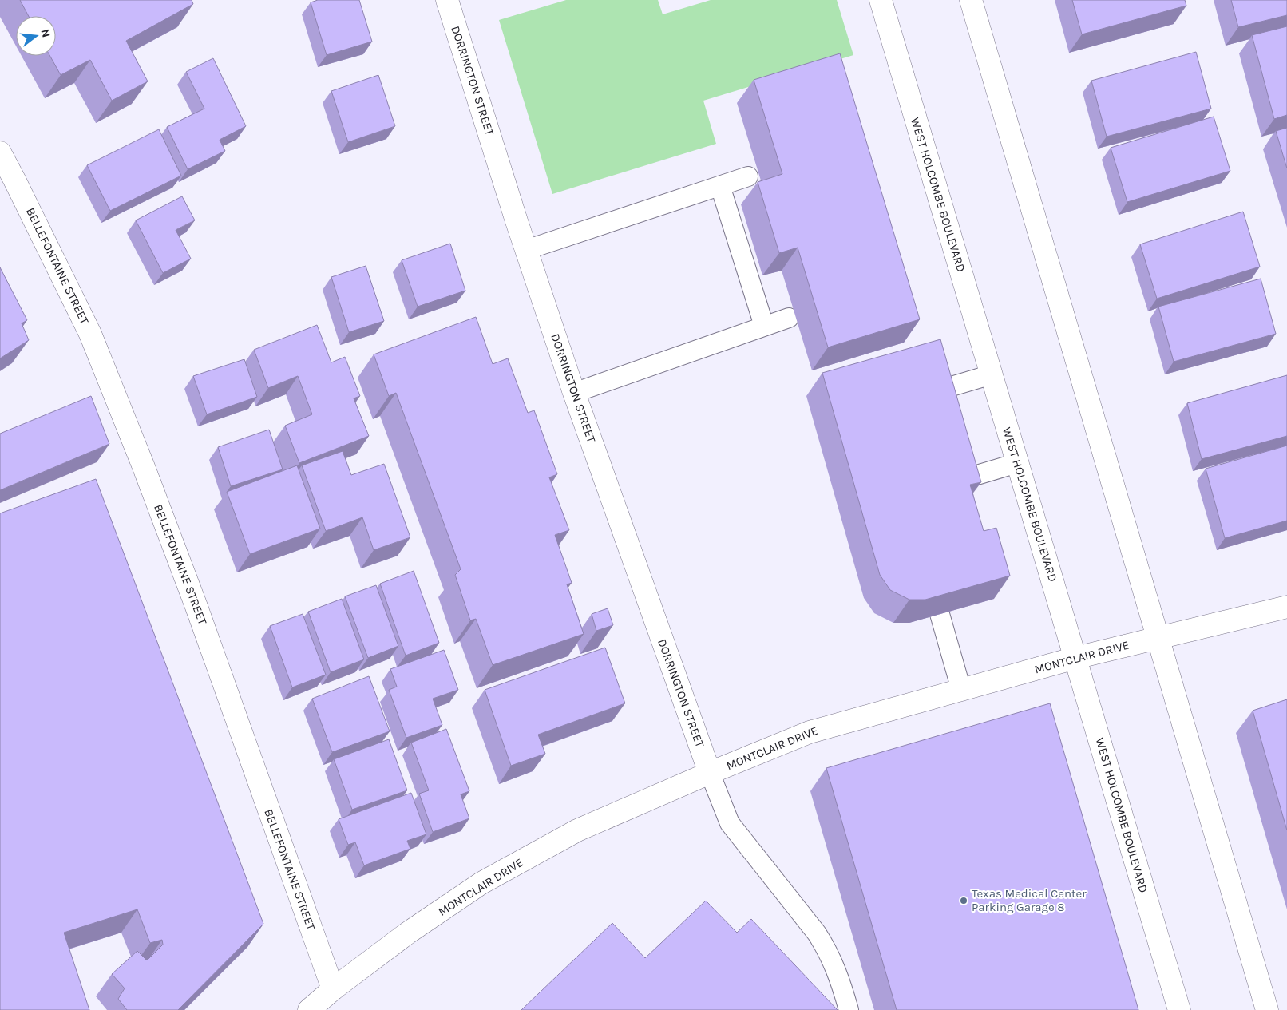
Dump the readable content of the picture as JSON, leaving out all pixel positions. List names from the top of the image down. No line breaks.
{"streets":{"street":["DORRINGTON STREET","WEST HOLCOMBE BOULEVARD","BELLEFONTAINE STREET","MONTCLAIR DRIVE"]},"crossings":[["DORRINGTON STREET","MONTCLAIR DRIVE"],["WEST HOLCOMBE BOULEVARD","MONTCLAIR DRIVE"],["BELLEFONTAINE STREET","MONTCLAIR DRIVE"]],"places":["Texas Medical Center Parking Garage 8"],"north":"right"}
